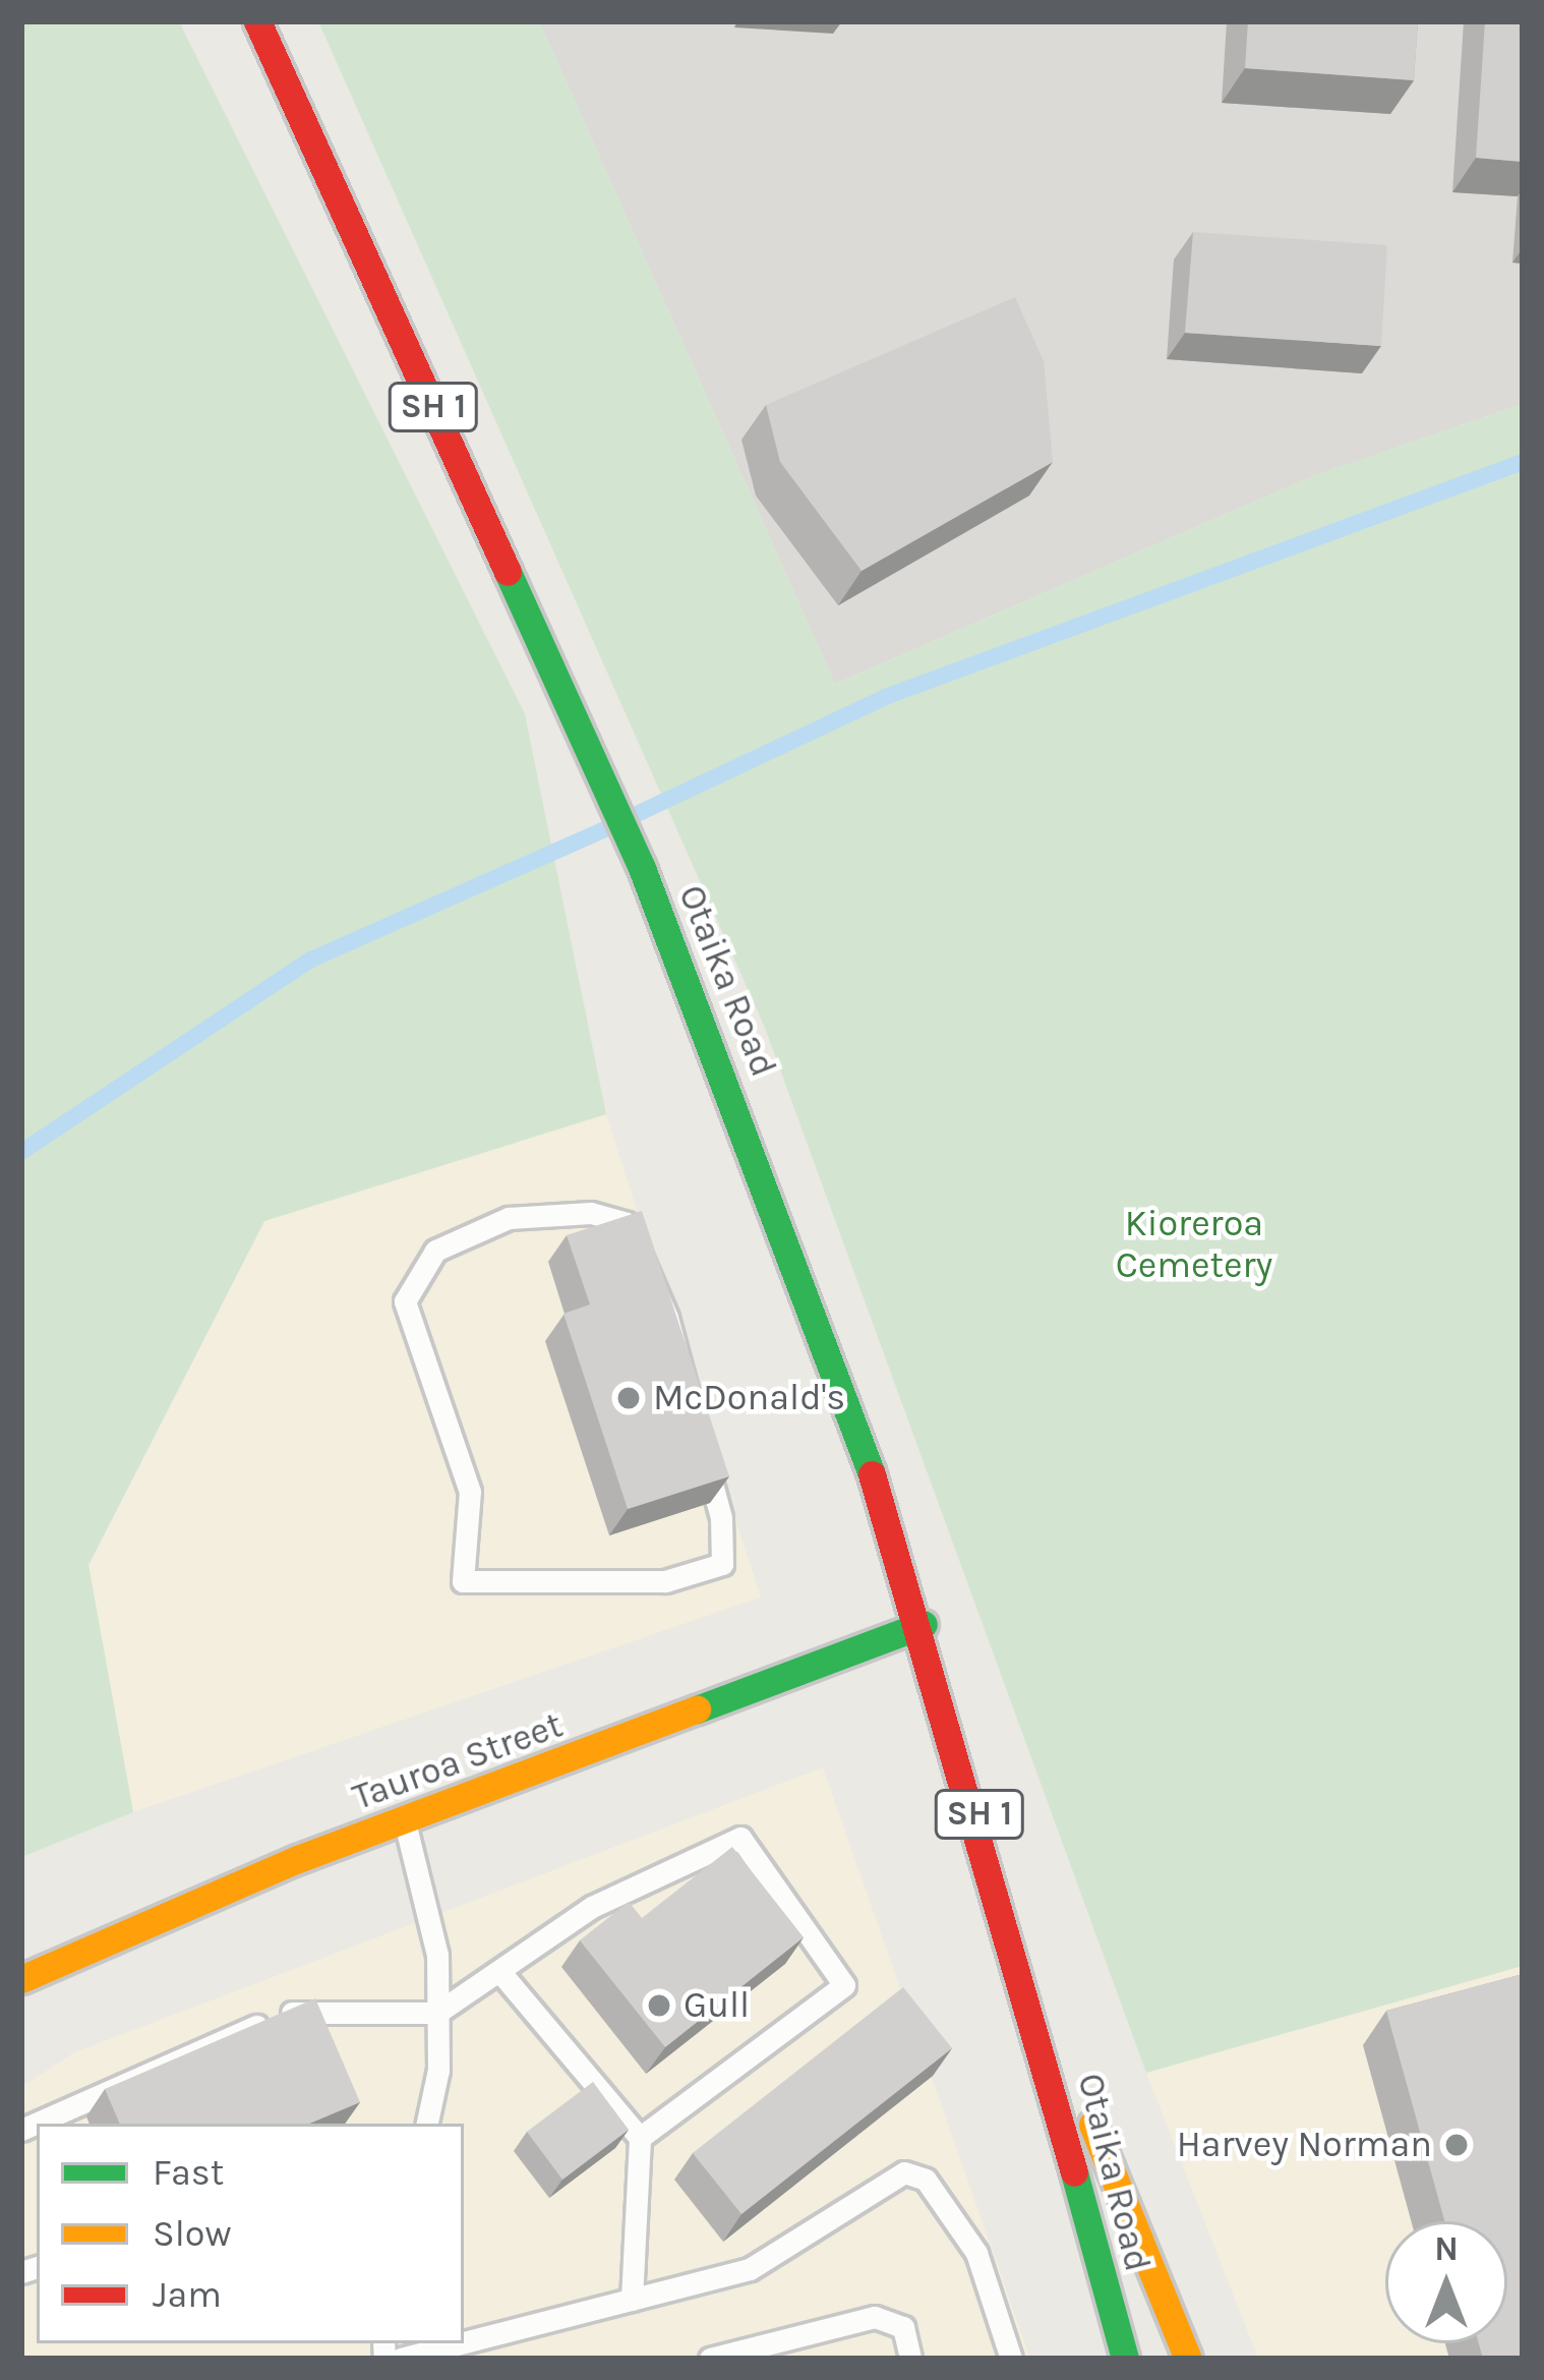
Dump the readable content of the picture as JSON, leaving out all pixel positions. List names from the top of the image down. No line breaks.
{"streets":{"main road":["SH 1","Otaika Road","Tauroa Street"]},"crossings":[["Otaika Road","Tauroa Street"]],"parks":["Kioreroa Cemetery"],"places":["McDonald's","Gull","Harvey Norman"],"legend":["Fast","Slow","Jam"],"north":"top"}
